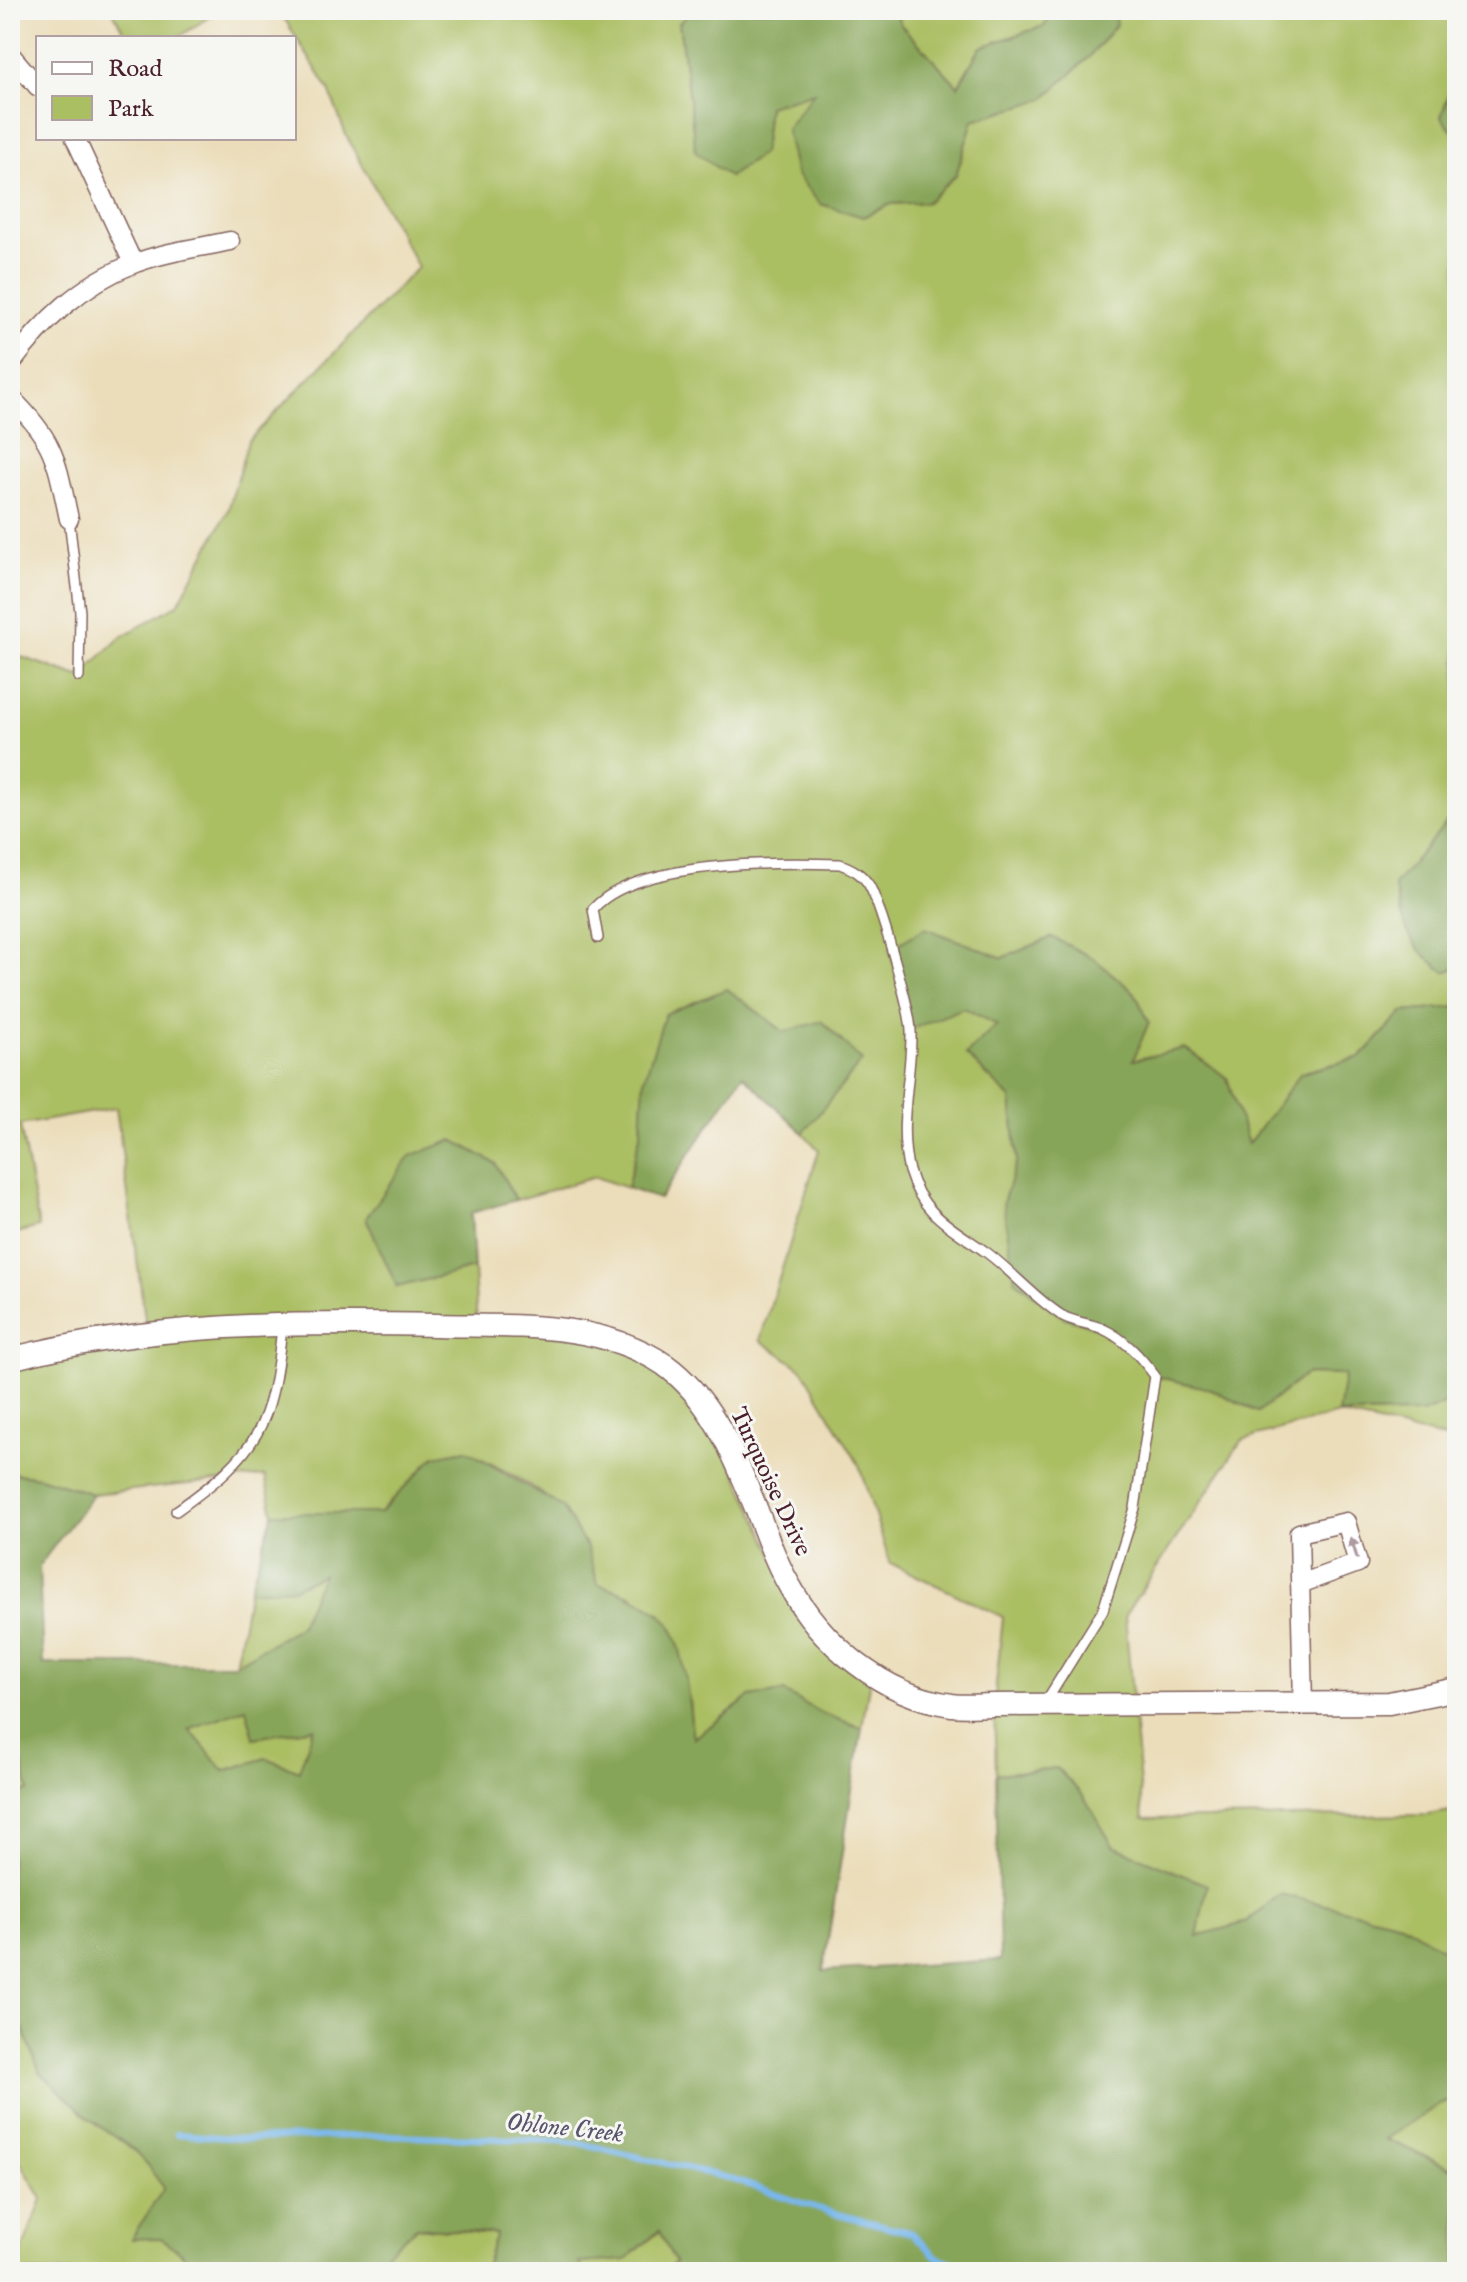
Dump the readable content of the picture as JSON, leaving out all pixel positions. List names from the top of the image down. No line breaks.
{"streets":{"street":["Turquoise Drive"]},"water":["Ohlone Creek"],"legend":["Road","Park"]}
